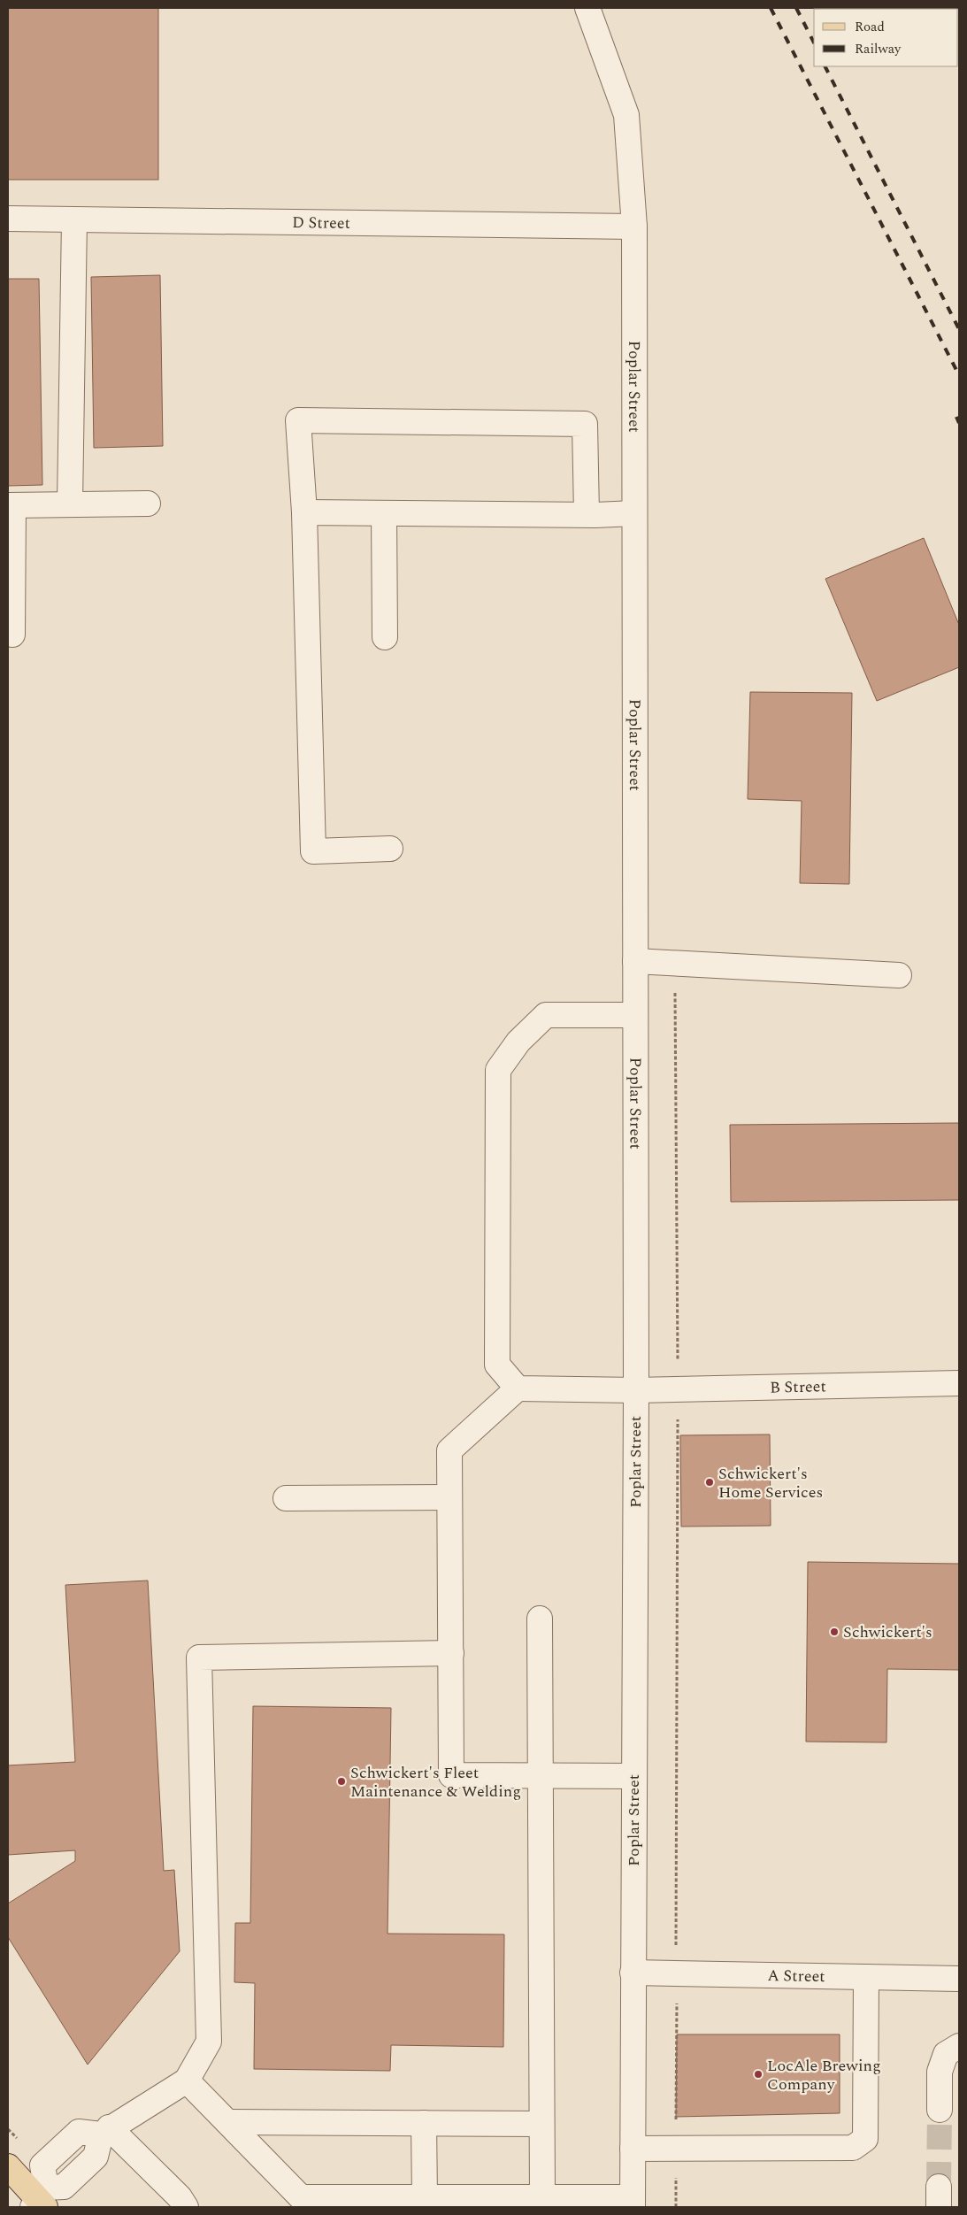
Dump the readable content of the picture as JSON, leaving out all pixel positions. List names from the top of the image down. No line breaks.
{"streets":{"street":["D Street","Poplar Street","B Street","A Street"]},"crossings":[["D Street","Poplar Street"],["Poplar Street","B Street"],["Poplar Street","A Street"]],"places":["Schwickert's Home Services","Schwickert's","Schwickert's Fleet Maintenance & Welding","LocAle Brewing Company"],"legend":["Road","Railway"]}
